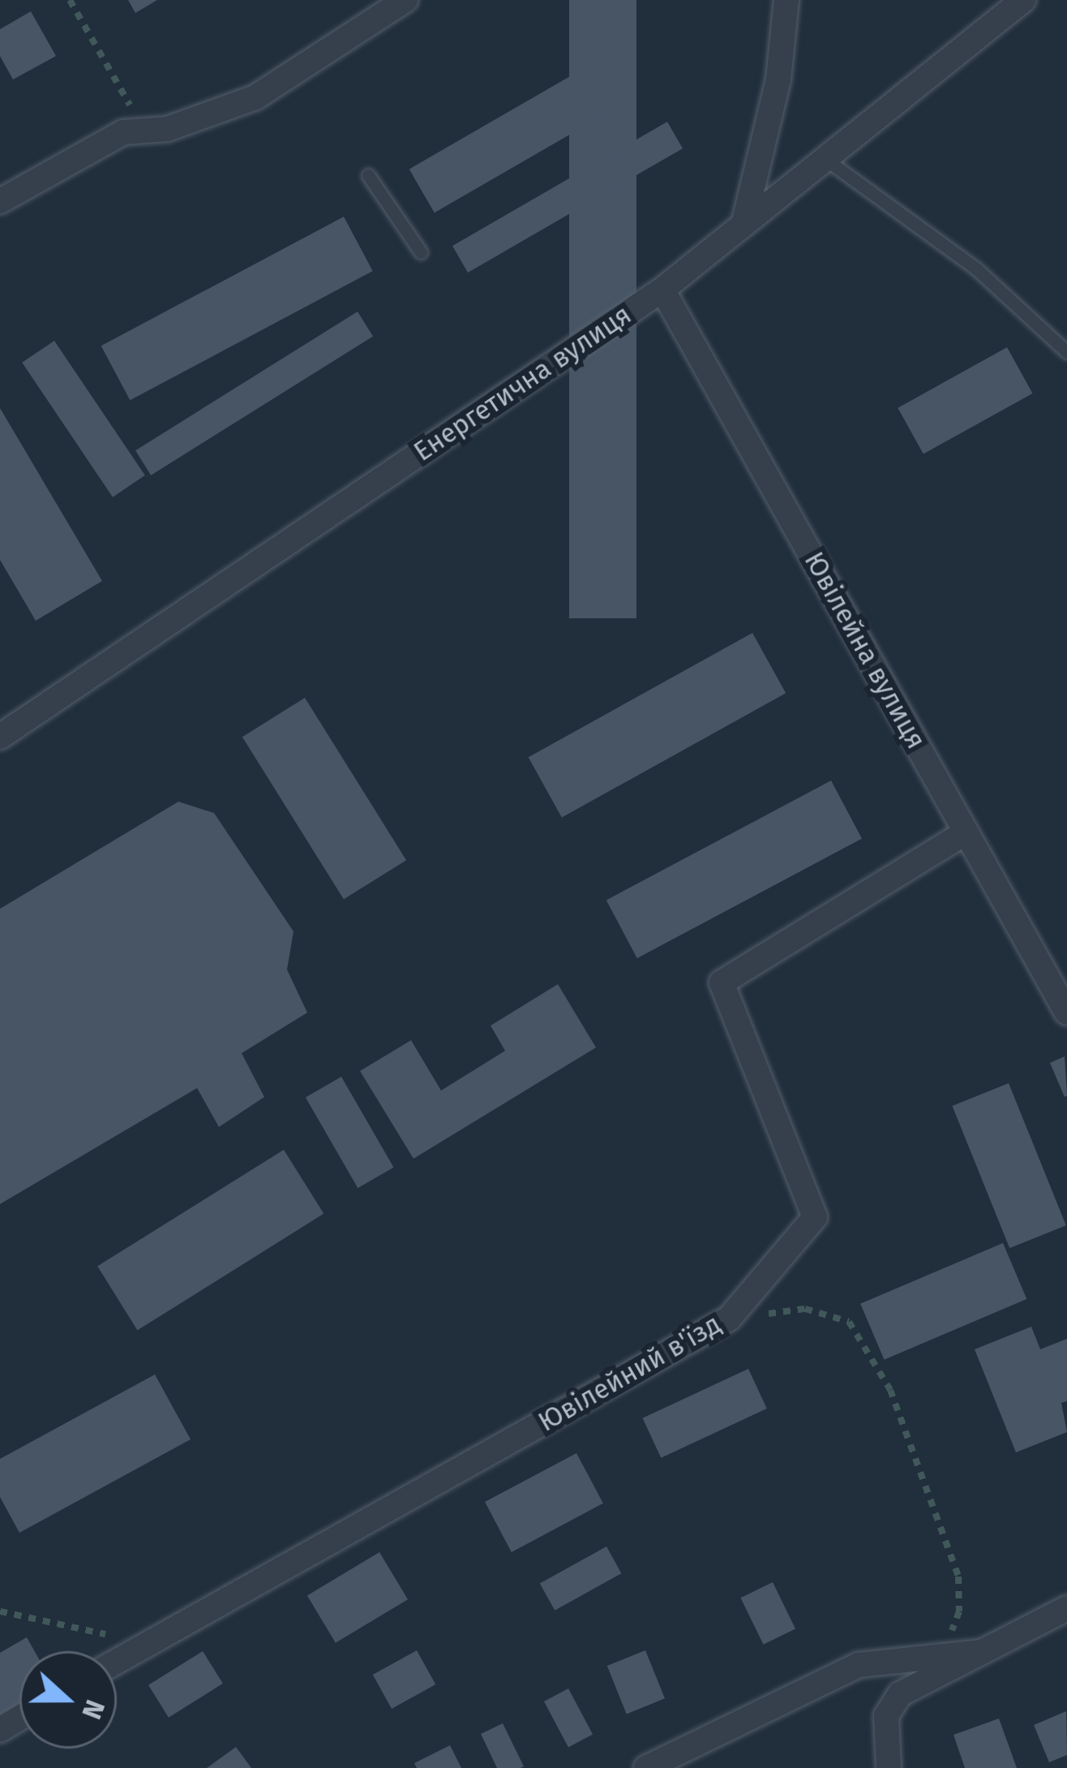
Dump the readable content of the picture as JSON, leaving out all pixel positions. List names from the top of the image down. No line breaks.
{"streets":{"street":["Енергетична вулиця","Ювілейна вулиця","Ювілейний в'їзд"]},"crossings":[["Енергетична вулиця","Ювілейна вулиця"],["Ювілейна вулиця","Ювілейний в'їзд"]],"north":"right"}
